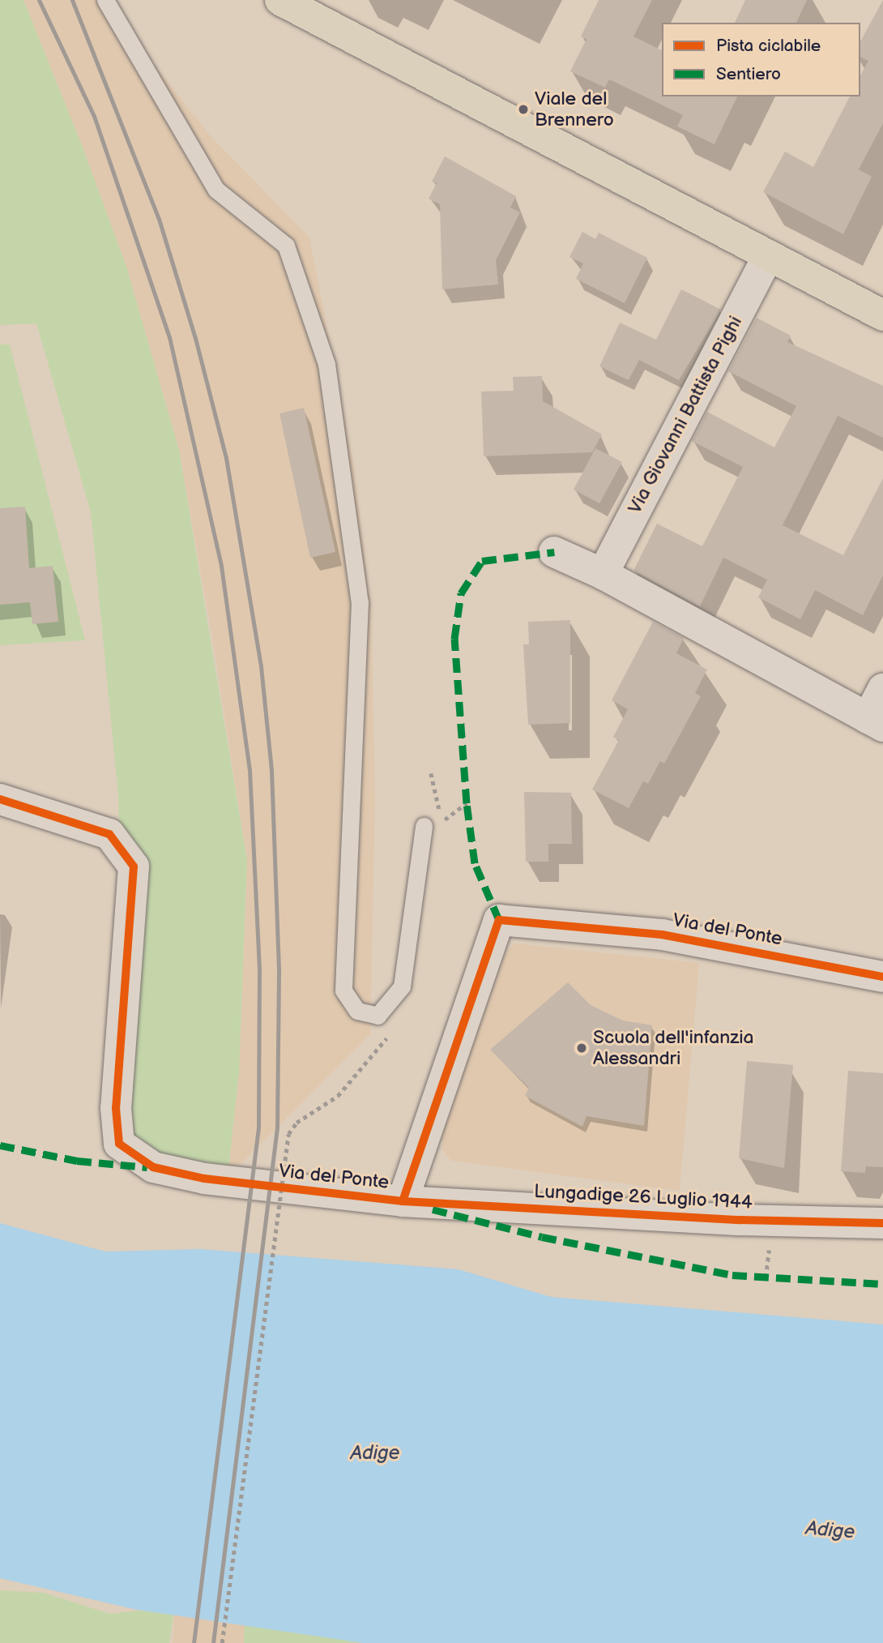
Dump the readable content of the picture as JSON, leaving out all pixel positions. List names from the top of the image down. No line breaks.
{"streets":{"street":["Via Giovanni Battista Pighi","Via del Ponte","Lungadige 26 Luglio 1944"]},"crossings":[["Via del Ponte","Lungadige 26 Luglio 1944"]],"water":["Adige"],"places":["Viale del Brennero","Scuola dell'infanzia Alessandri"],"legend":["Pista ciclabile","Sentiero"]}
